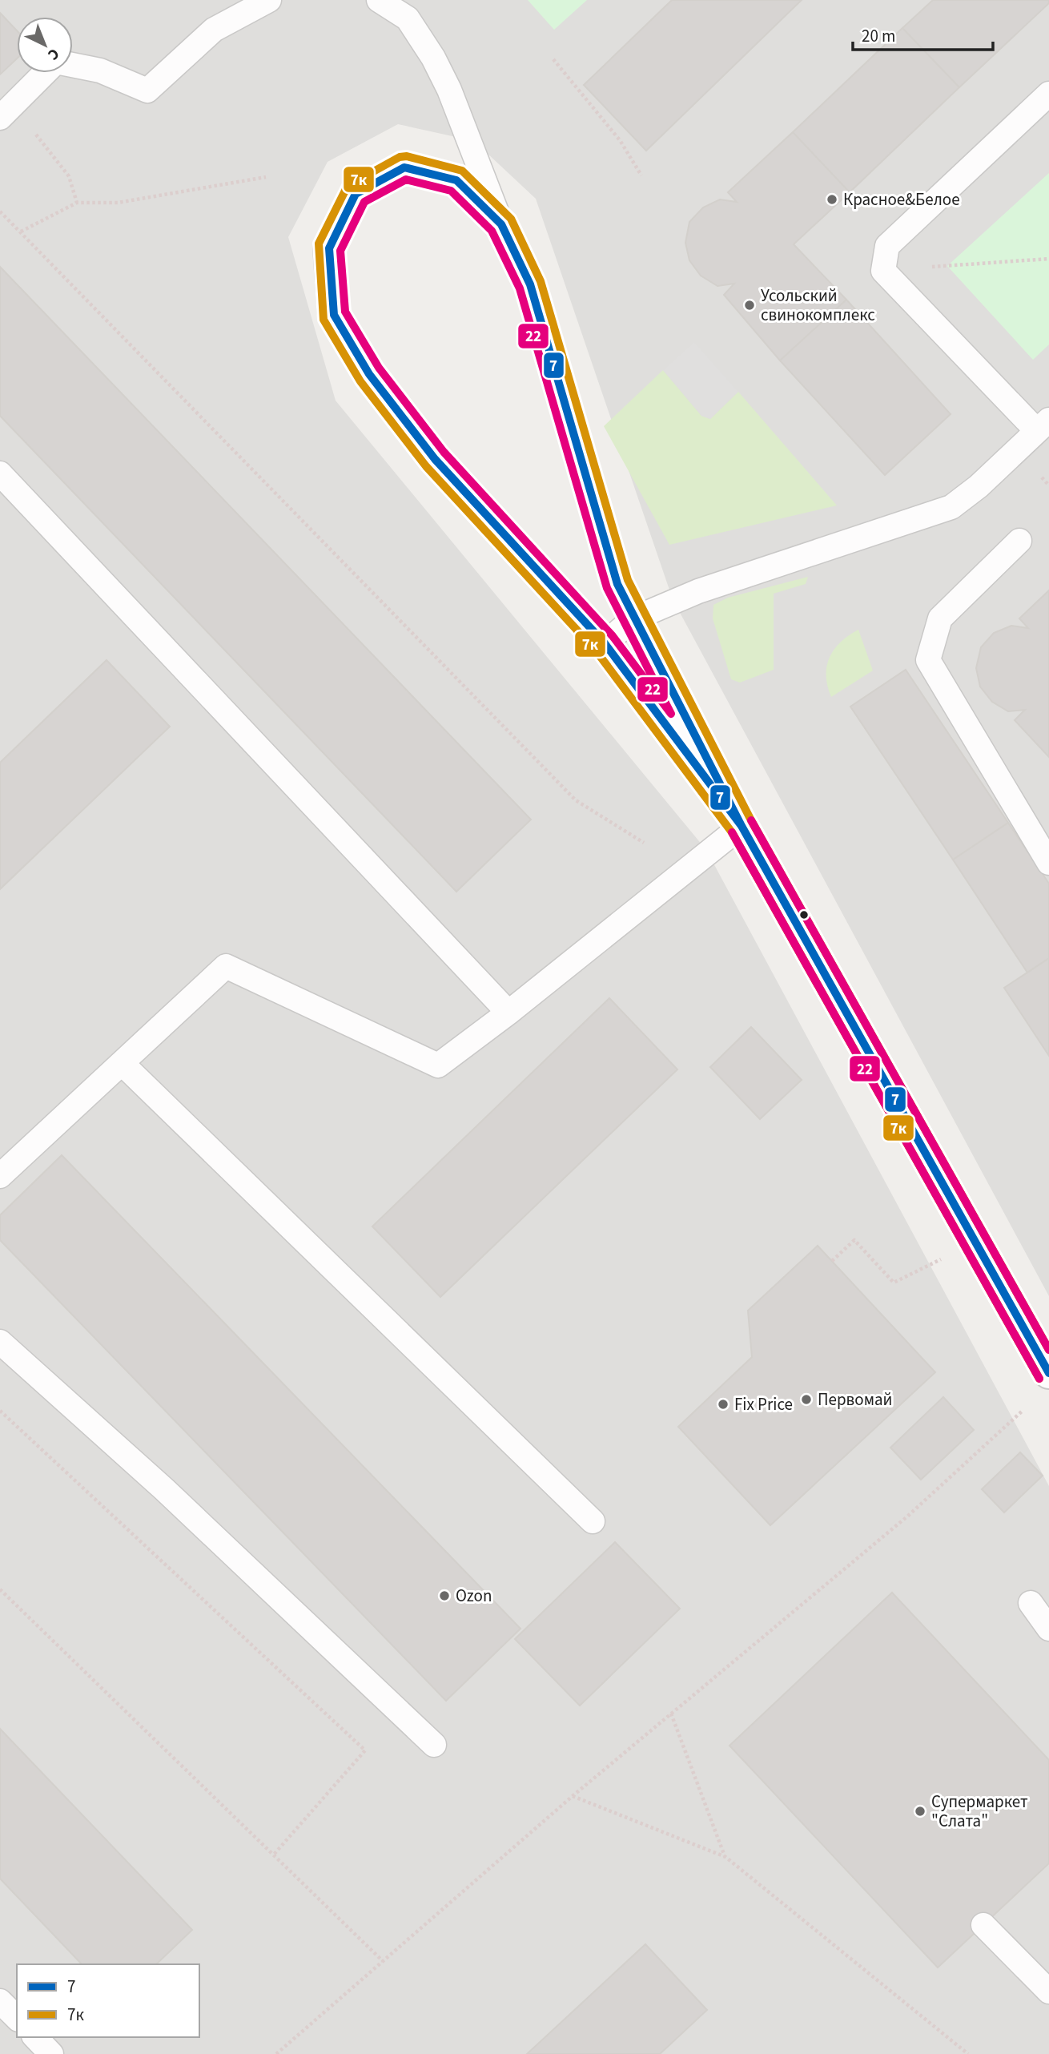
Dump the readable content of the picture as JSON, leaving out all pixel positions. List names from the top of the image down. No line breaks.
{"places":["Красное&Белое","Усольский свинокомплекс","Первомай","Fix Price","Ozon","Супермаркет \"Слата\""],"lines":["transit line 7к","transit line 7","transit line 22"],"legend":["7","7к"],"scale_bar":"20 m","north":"bottom right"}
